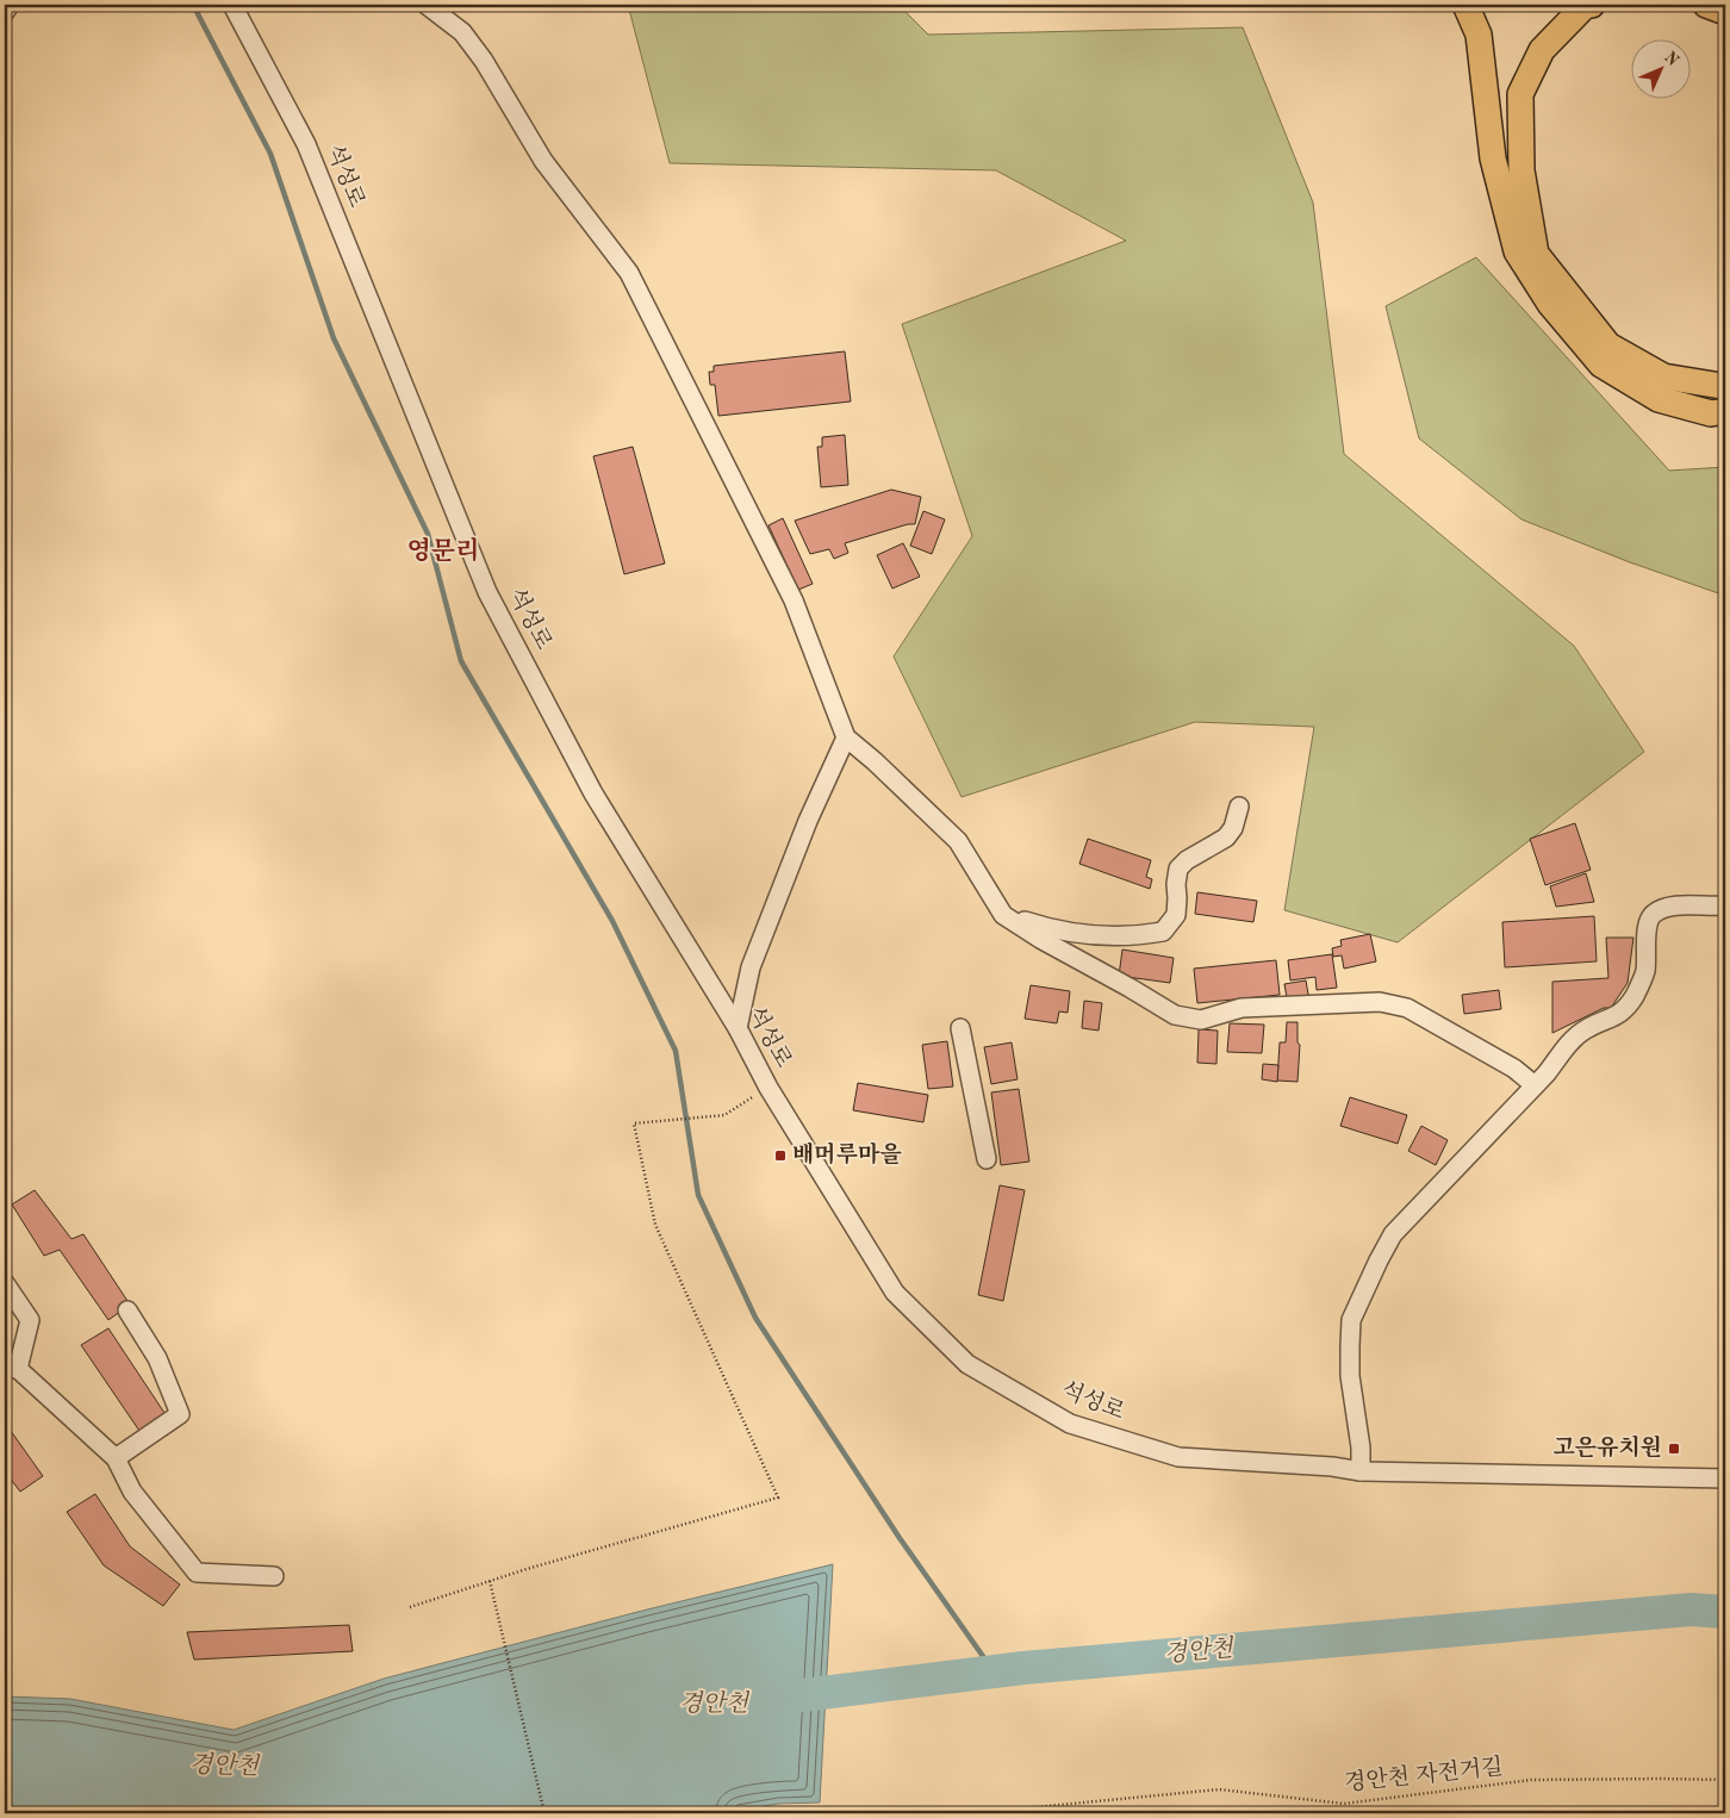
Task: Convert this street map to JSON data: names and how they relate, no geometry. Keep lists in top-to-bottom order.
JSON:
{
  "streets": {
    "street": ["석성로"],
    "path": ["경안천 자전거길"]
  },
  "districts": ["영문리"],
  "water": ["경안천"],
  "places": {
    "transit": ["배머루마을", "고은유치원"]
  },
  "north": "top right"
}
